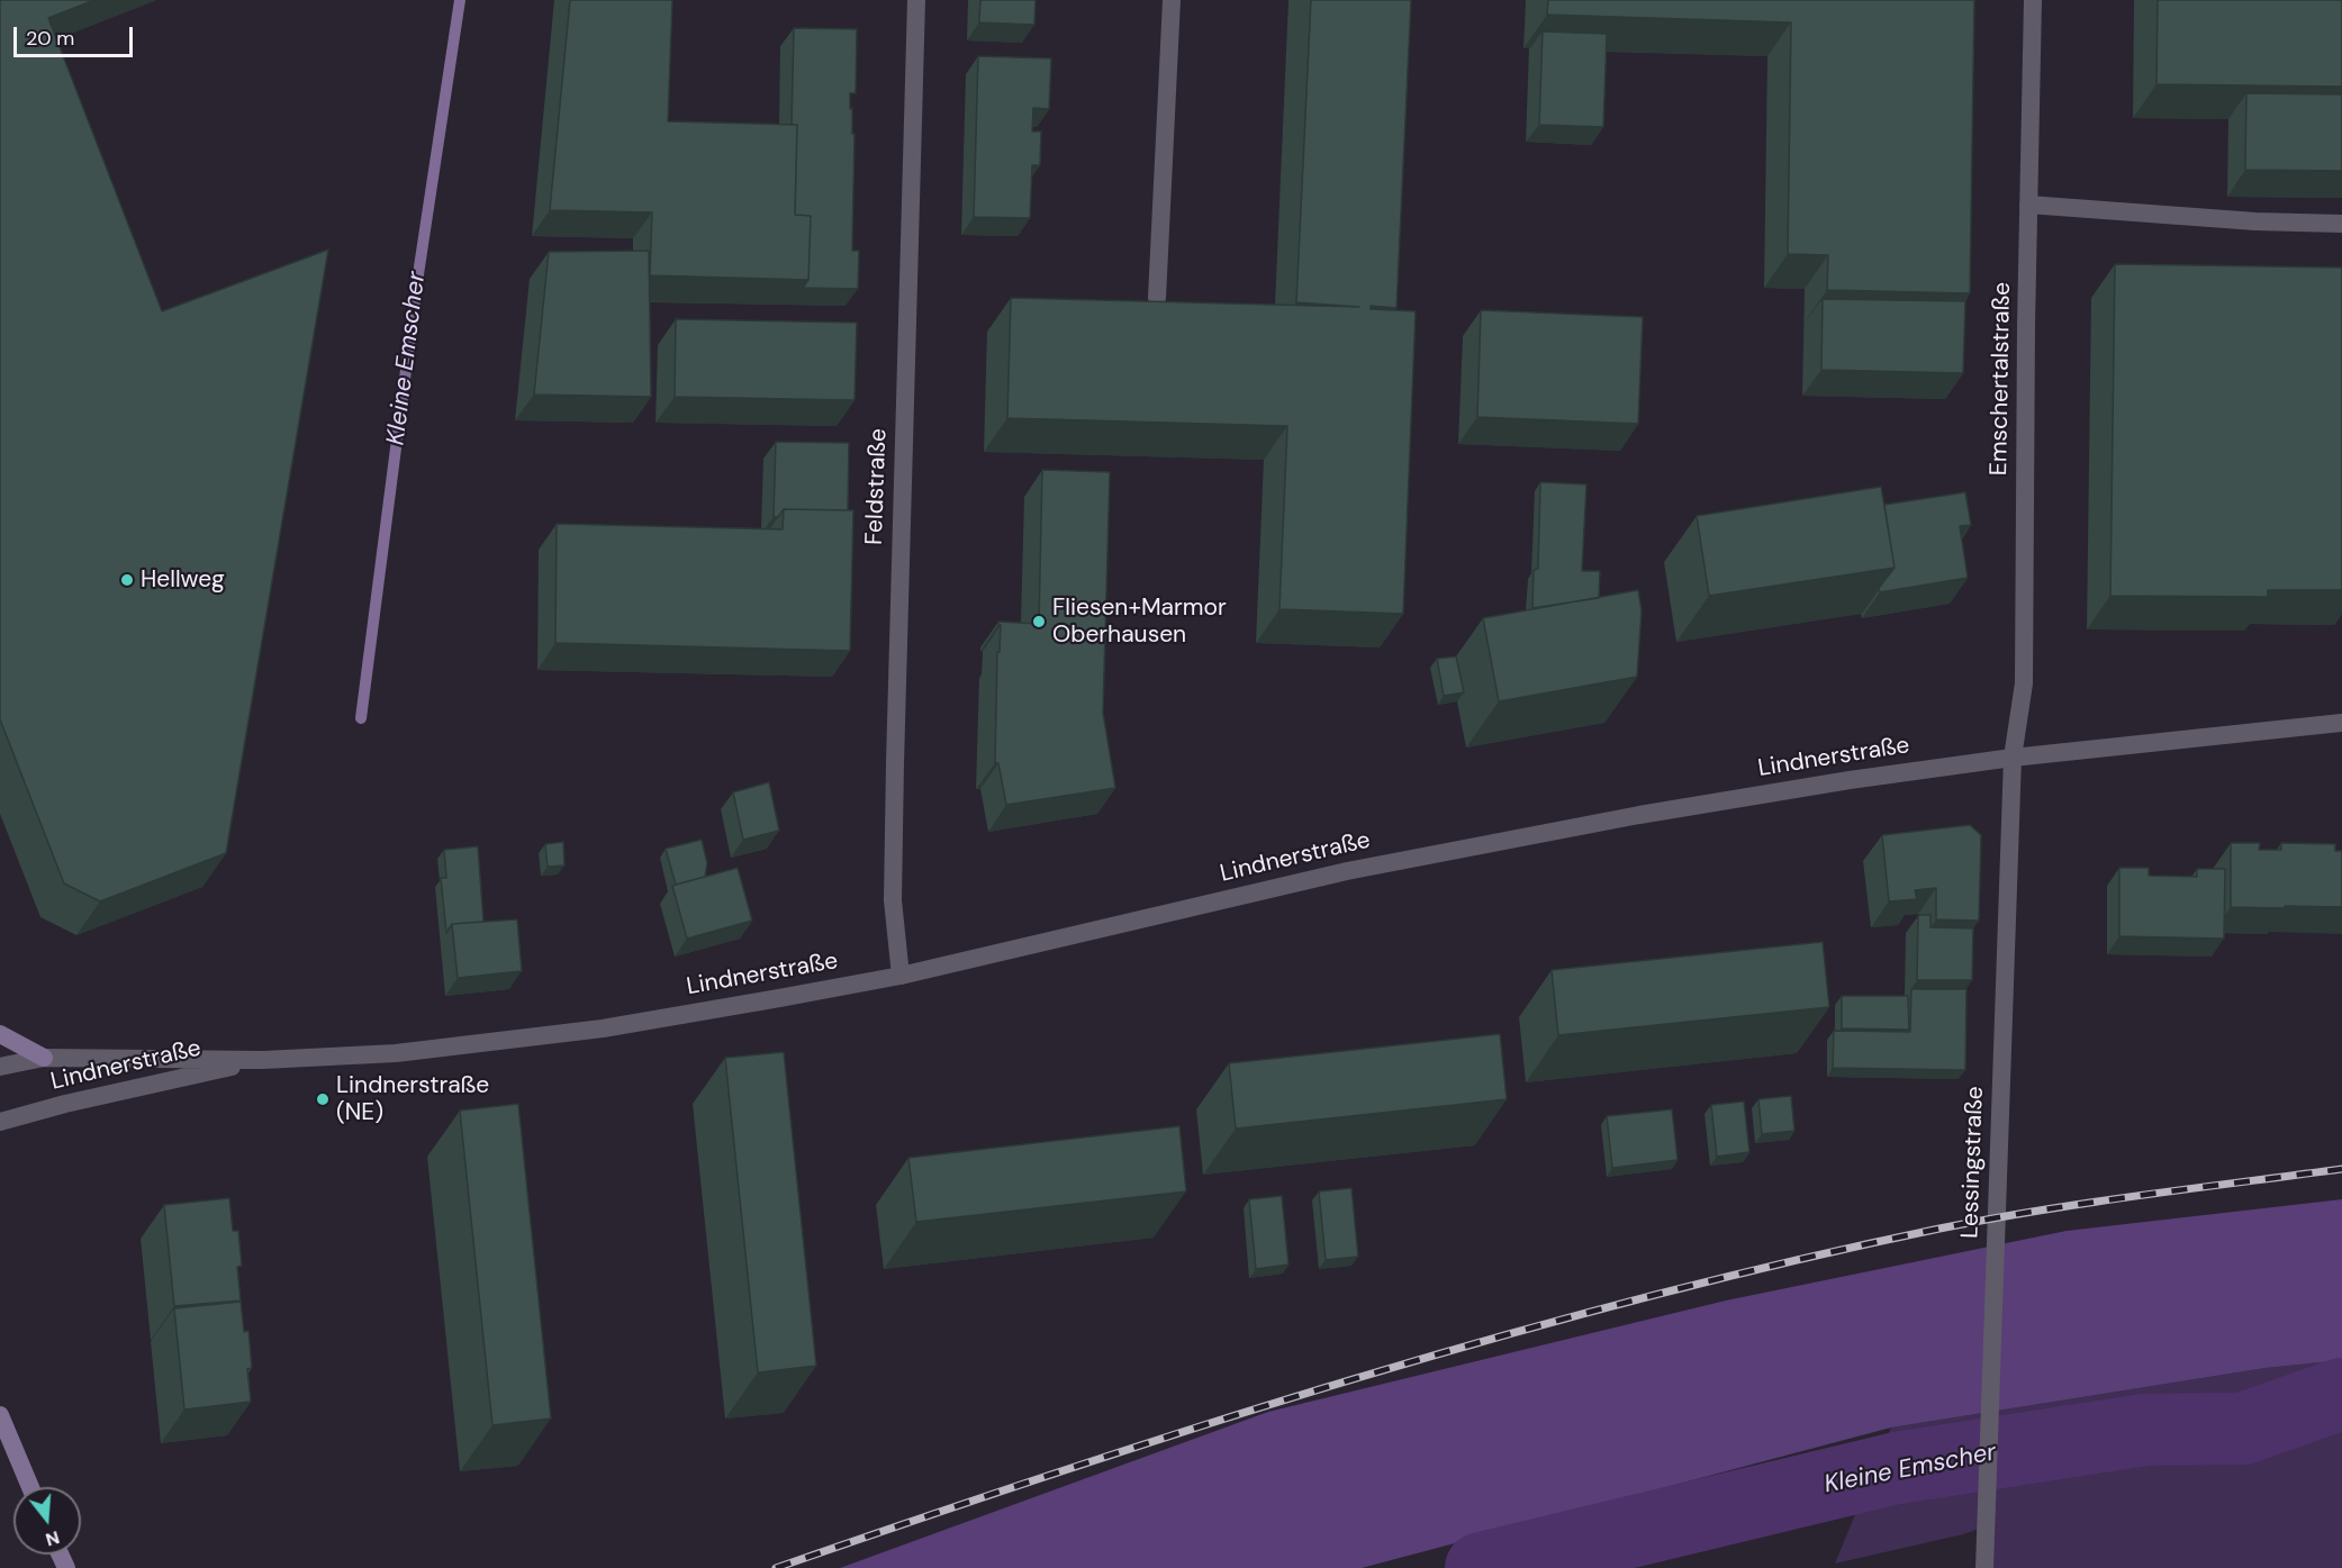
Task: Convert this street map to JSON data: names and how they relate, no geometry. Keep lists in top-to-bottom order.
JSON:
{
  "streets": {
    "street": [
      "Emschertalstraße",
      "Feldstraße",
      "Lindnerstraße",
      "Lessingstraße"
    ]
  },
  "crossings": [
    ["Emschertalstraße", "Lindnerstraße"],
    ["Emschertalstraße", "Lessingstraße"],
    ["Feldstraße", "Lindnerstraße"],
    ["Lindnerstraße", "Lessingstraße"]
  ],
  "water": ["Kleine Emscher"],
  "places": ["Hellweg", "Fliesen+Marmor Oberhausen", "Lindnerstraße (NE)"],
  "scale_bar": "20 m",
  "north": "bottom"
}
